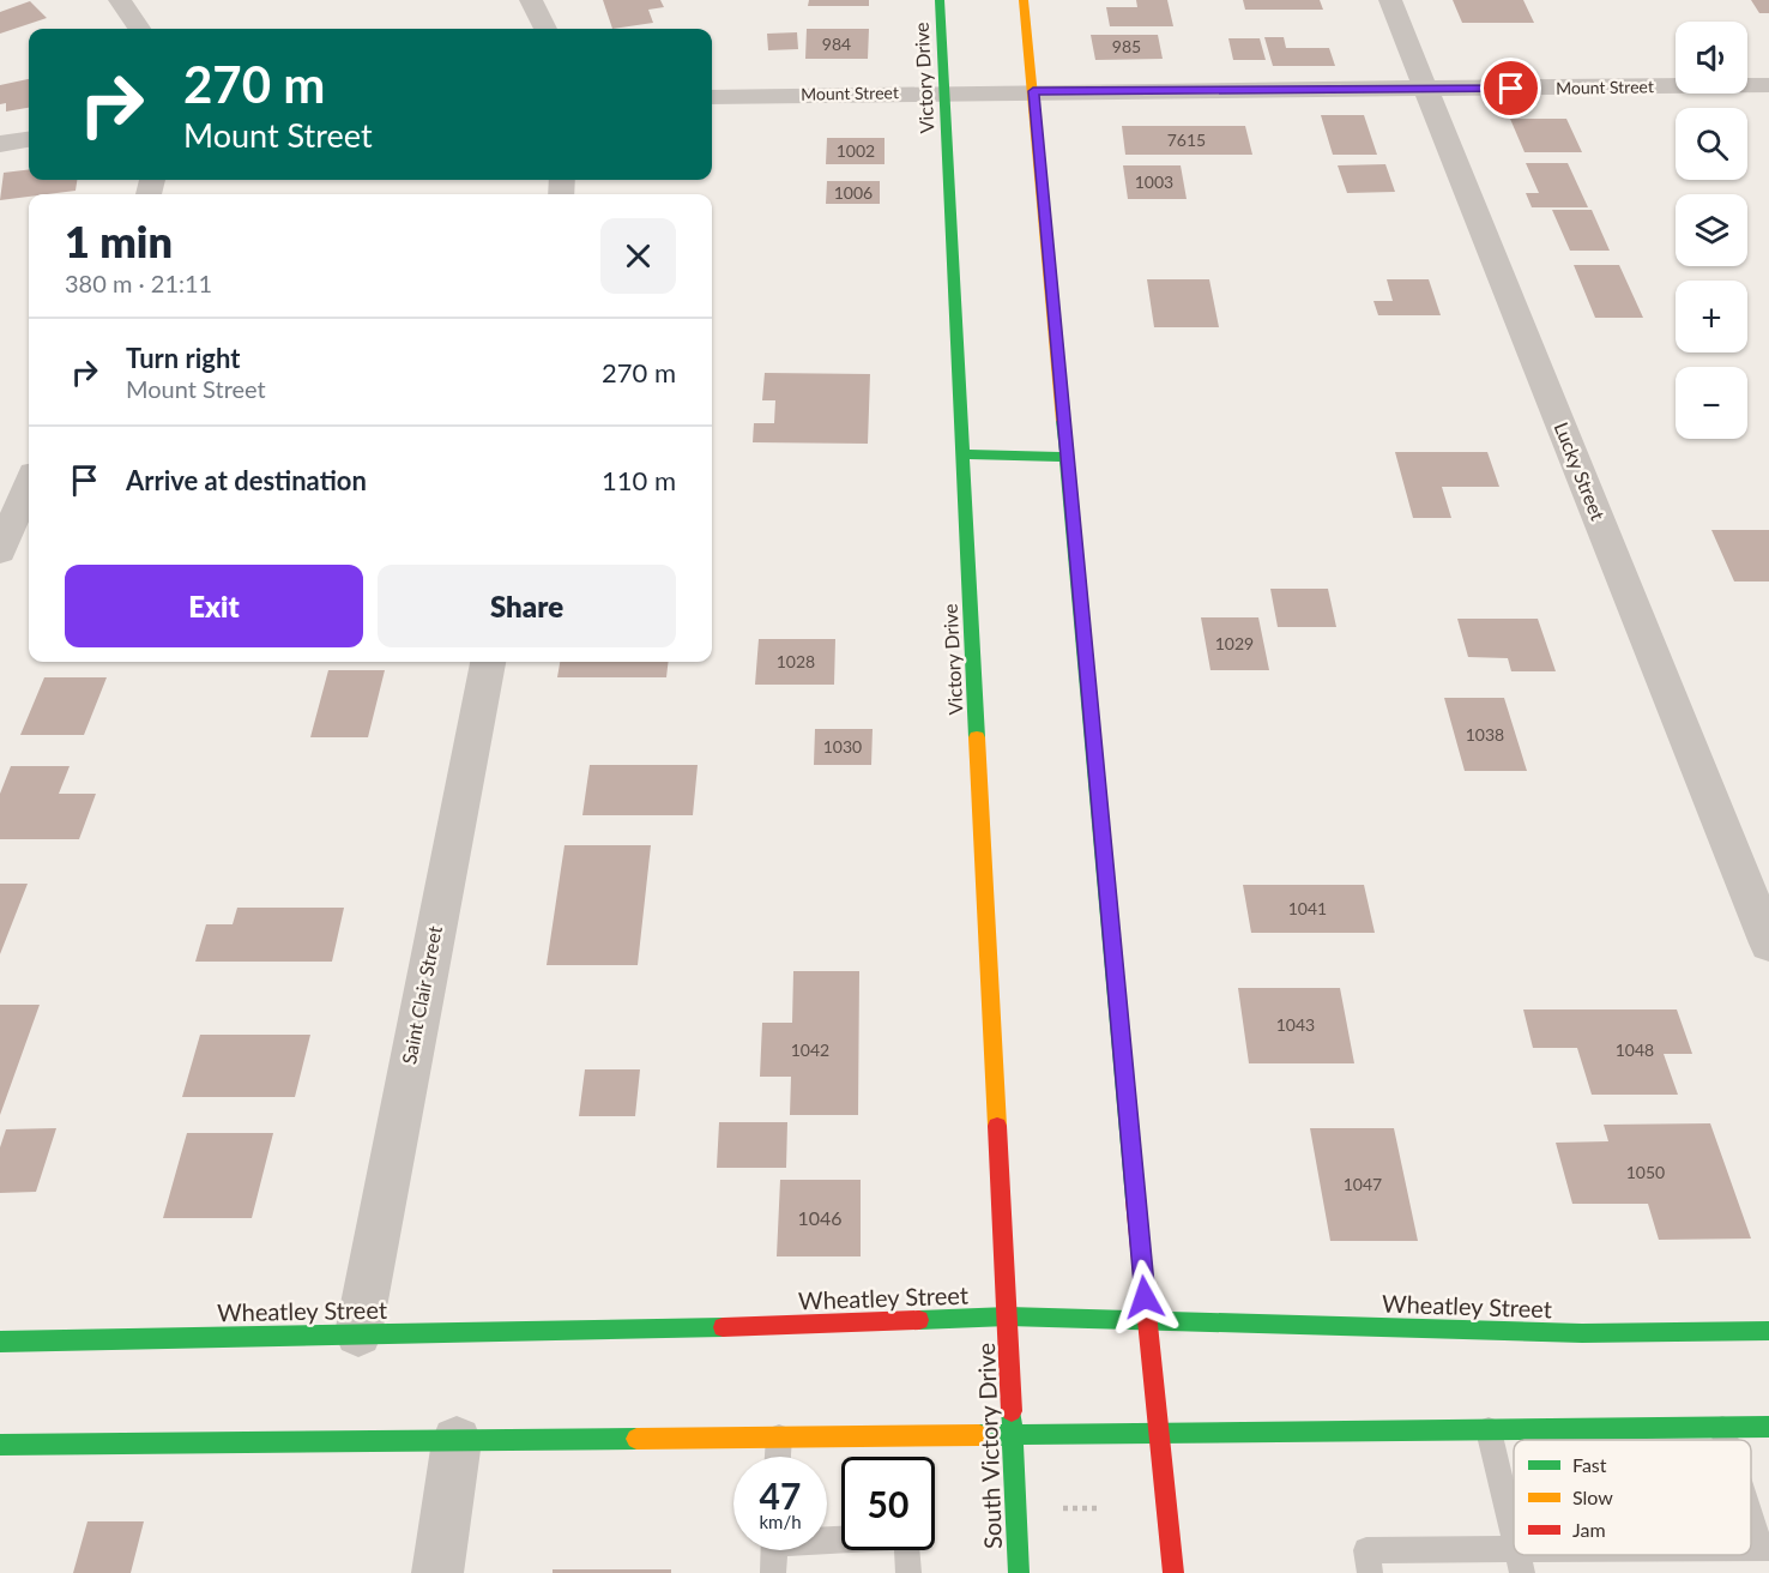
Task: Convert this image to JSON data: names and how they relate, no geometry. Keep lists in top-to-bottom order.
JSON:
{
  "streets": {
    "main road": ["Victory Drive", "Wheatley Street", "South Victory Drive"],
    "street": ["Mount Street", "Lucky Street", "Saint Clair Street"]
  },
  "crossings": [
    ["Victory Drive", "Mount Street"],
    ["Victory Drive", "Wheatley Street"],
    ["Victory Drive", "South Victory Drive"],
    ["Mount Street", "Lucky Street"],
    ["Saint Clair Street", "Wheatley Street"],
    ["Wheatley Street", "South Victory Drive"]
  ],
  "house_numbers": [
    "984",
    "985",
    "7615",
    "1002",
    "1003",
    "1006",
    "1029",
    "1028",
    "1038",
    "1030",
    "1041",
    "1043",
    "1042",
    "1048",
    "1050",
    "1047",
    "1046"
  ],
  "legend": ["Fast", "Slow", "Jam"],
  "page": {
    "map_buttons": ["+", "−"],
    "turn": ["270 m", "Mount Street"],
    "heading": ["1 min", "380 m · 21:11"],
    "list": [
      {
        "name": "Turn right",
        "note": "Mount Street",
        "value": "270 m"
      },
      {
        "name": "Arrive at destination",
        "value": "110 m"
      }
    ],
    "buttons": ["Exit", "Share"],
    "speed": "47 km/h",
    "limit": "50"
  }
}
